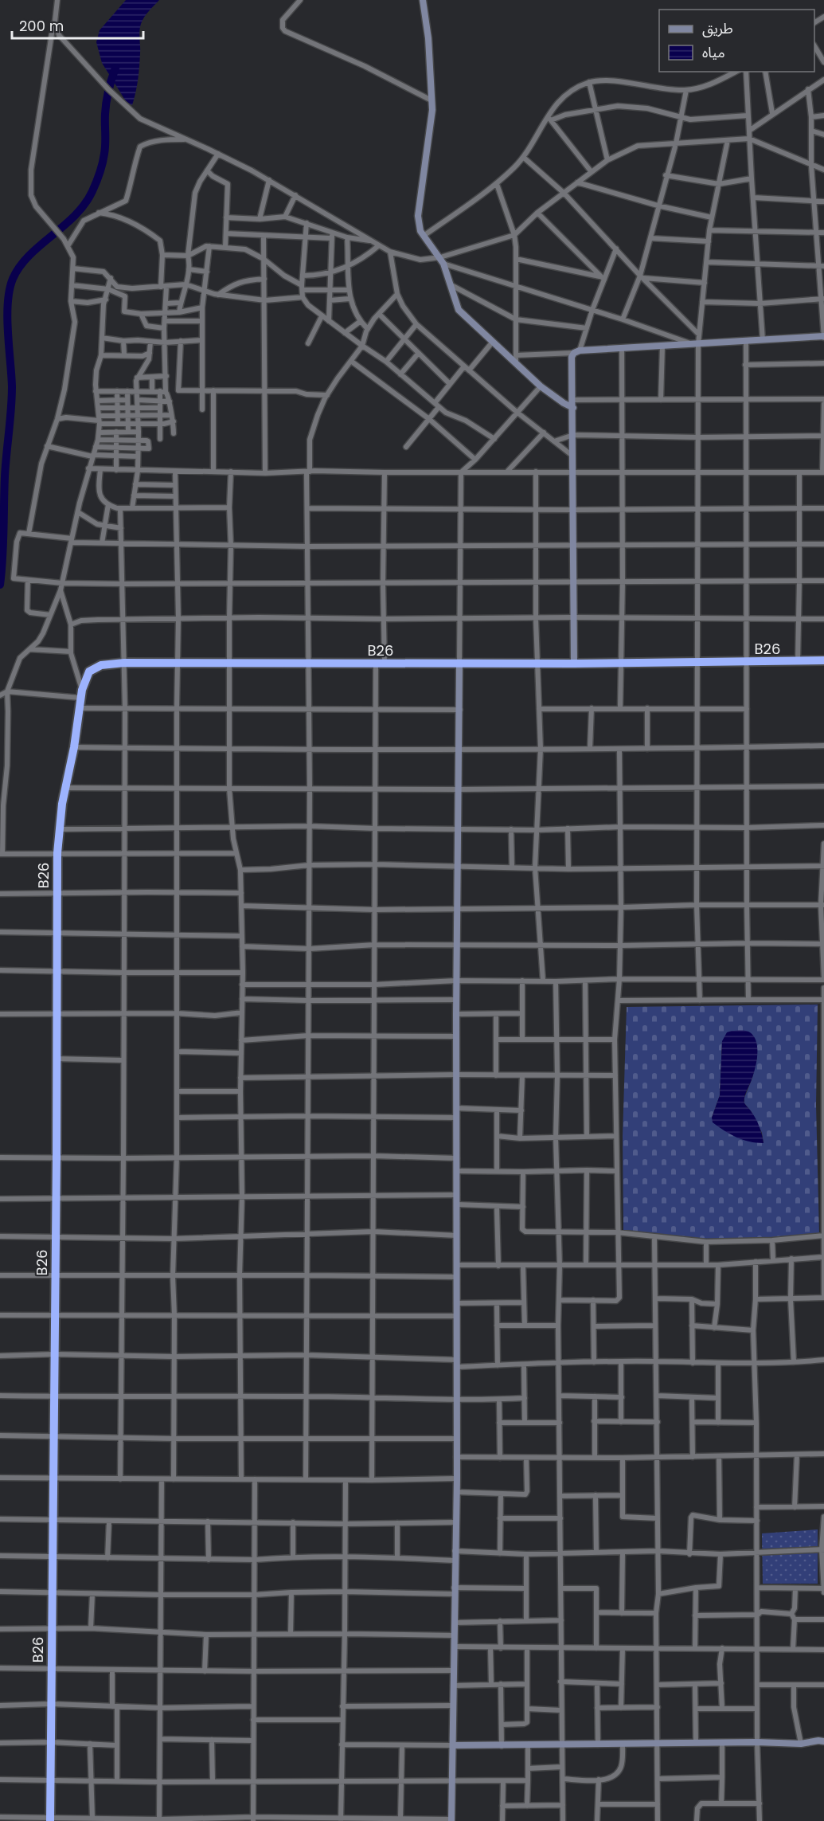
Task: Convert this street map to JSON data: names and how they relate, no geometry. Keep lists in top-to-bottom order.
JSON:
{
  "streets": {
    "highway": ["B26"]
  },
  "legend": ["طريق", "مياه"],
  "scale_bar": "200 m"
}
